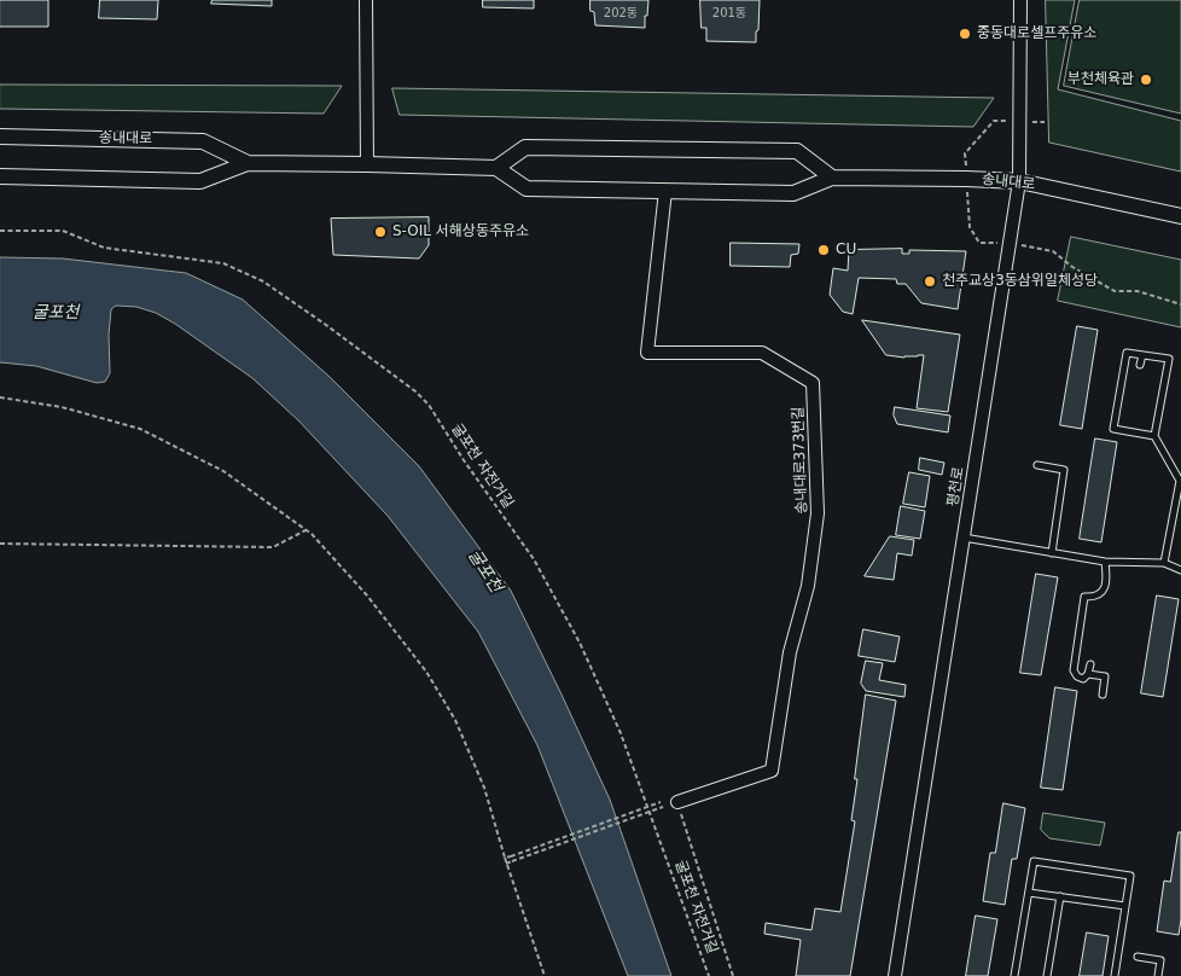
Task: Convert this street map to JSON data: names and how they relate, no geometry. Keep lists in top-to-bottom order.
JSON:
{
  "streets": {
    "street": ["송내대로", "송내대로373번길", "평천로"],
    "path": ["굴포천 자전거길"]
  },
  "crossings": [
    ["송내대로", "송내대로373번길"],
    ["송내대로", "평천로"]
  ],
  "water": ["굴포천"],
  "places": [
    "중동대로셀프주유소",
    "부천체육관",
    "S-OIL 서해상동주유소",
    "CU",
    "천주교상3동삼위일체성당"
  ],
  "house_numbers": ["202동", "201동"]
}
